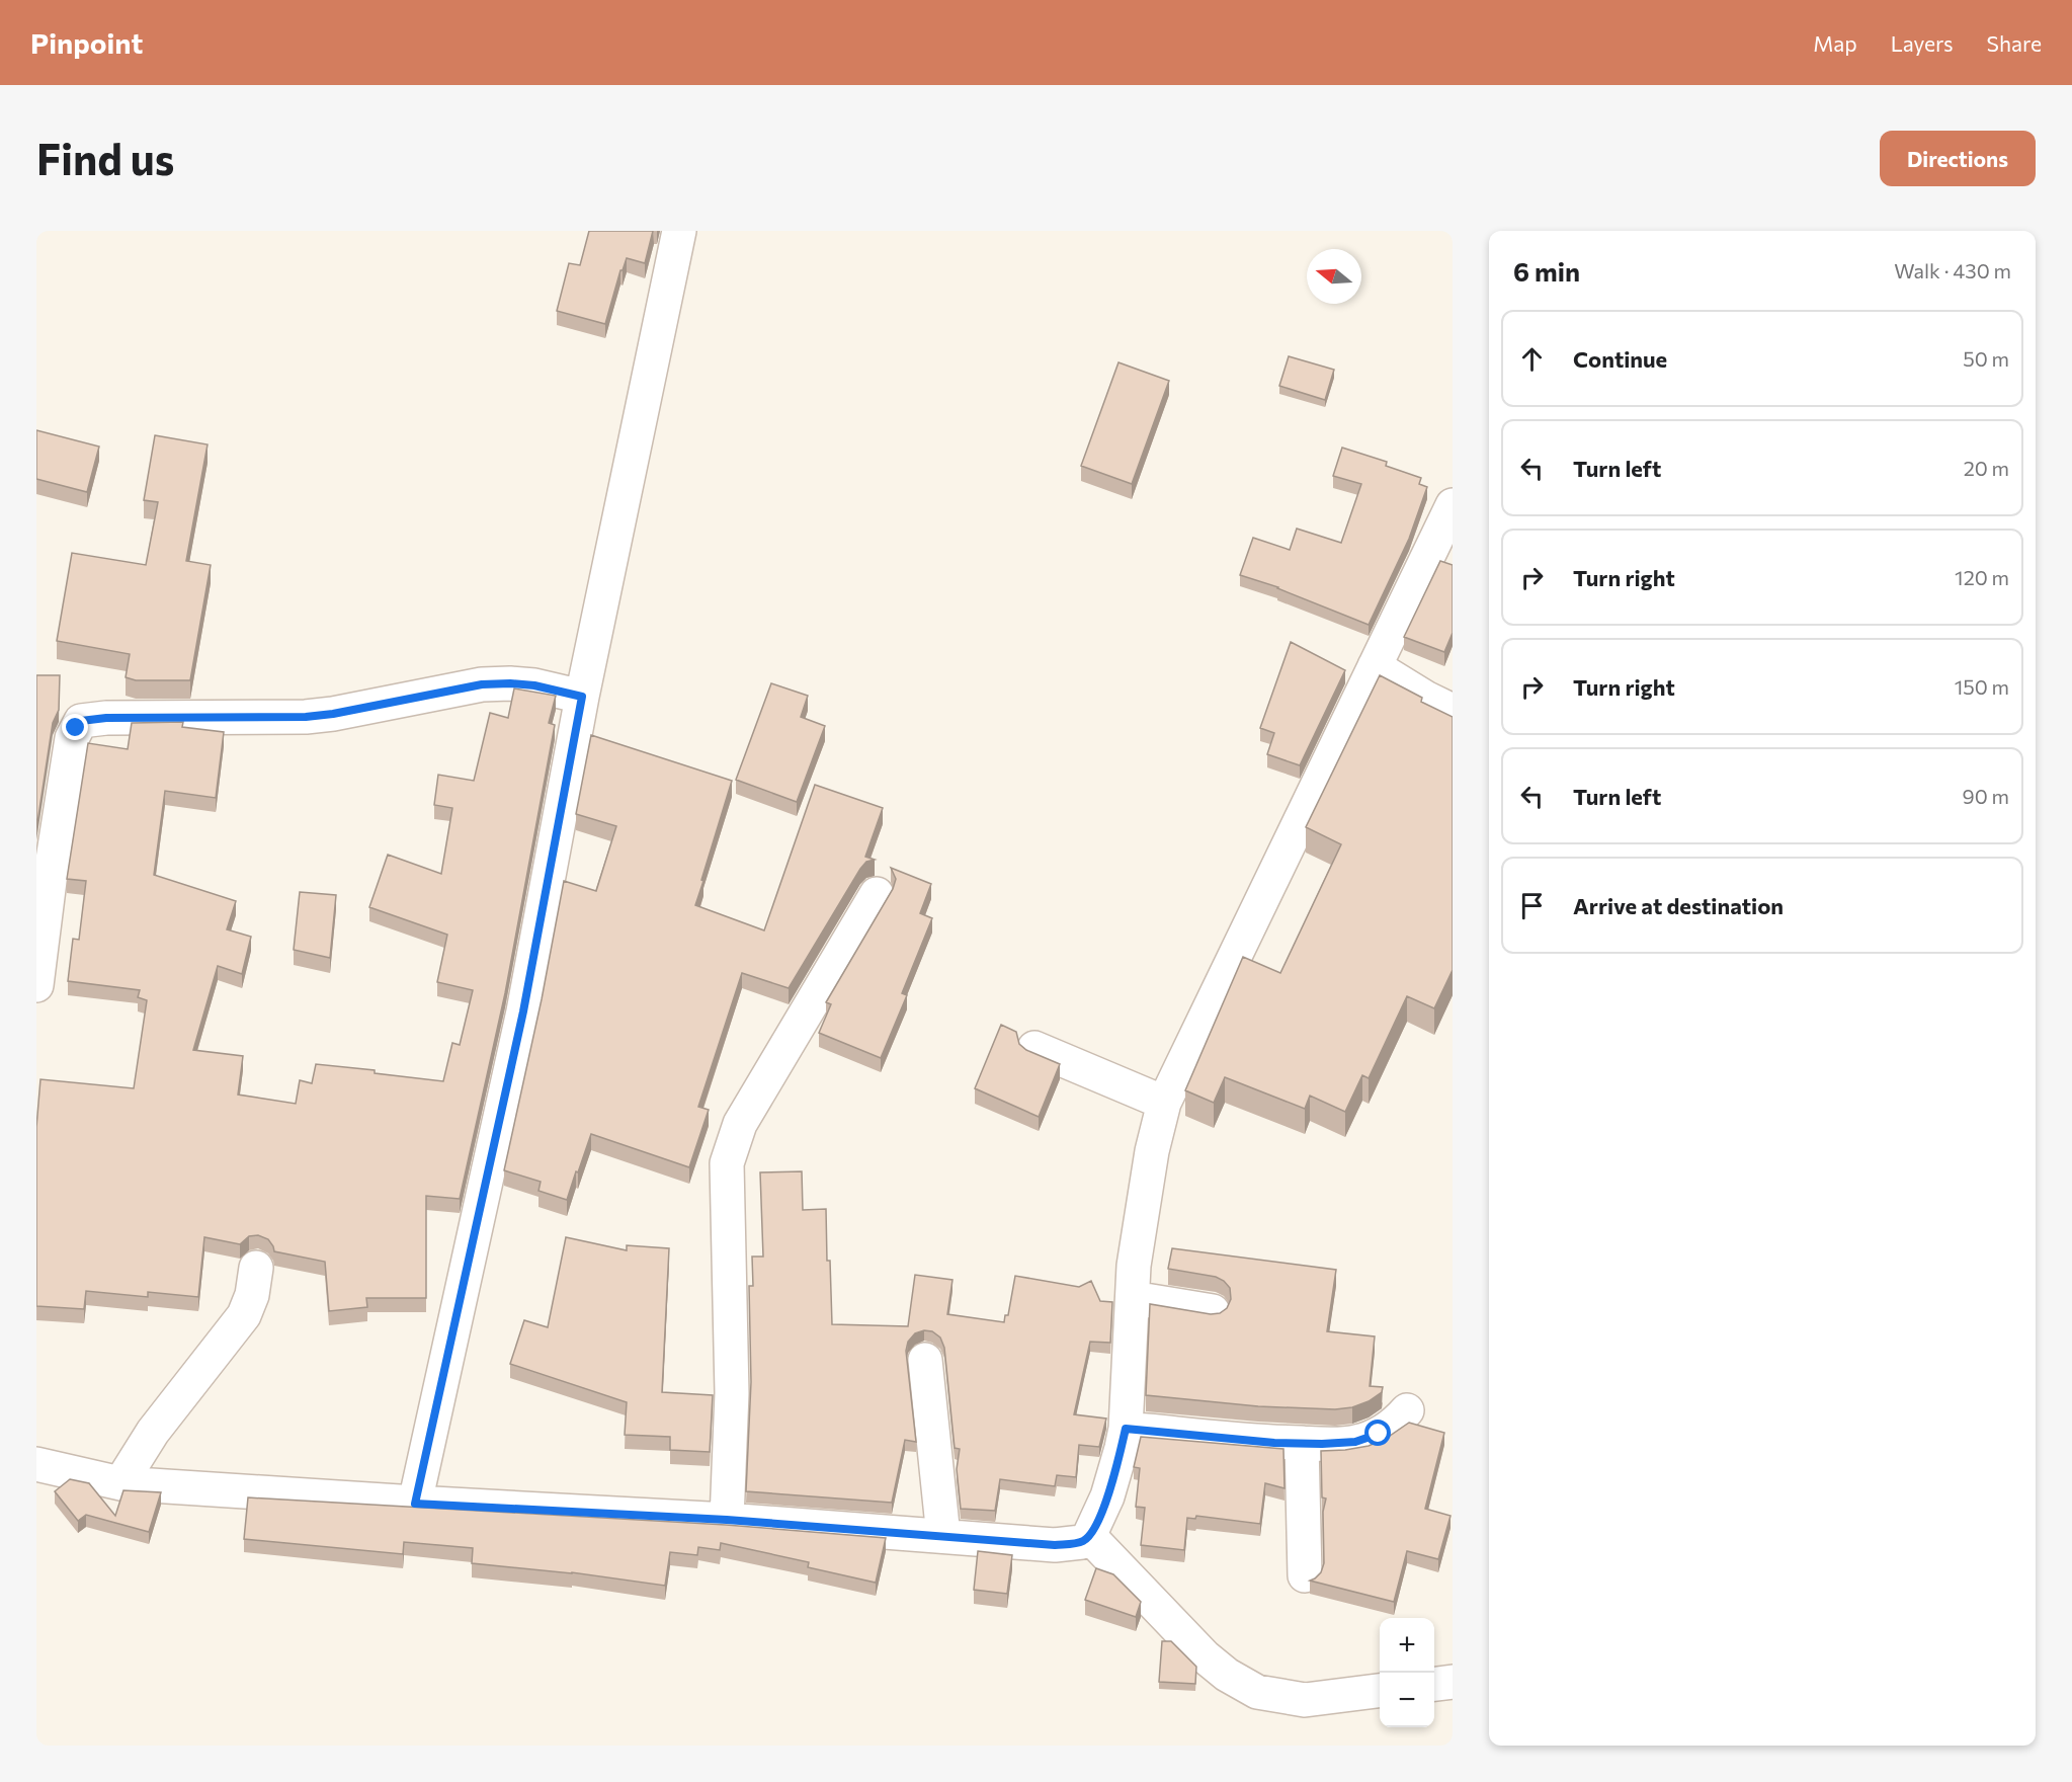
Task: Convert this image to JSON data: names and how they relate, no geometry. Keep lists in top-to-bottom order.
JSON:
{
  "north": "left",
  "page": {
    "header": "Pinpoint",
    "nav": ["Map", "Layers", "Share"],
    "buttons": "Directions",
    "title": "Find us",
    "heading": ["6 min", "Walk · 430 m"],
    "list": [
      ["Continue", "50 m"],
      ["Turn left", "20 m"],
      ["Turn right", "120 m"],
      ["Turn right", "150 m"],
      ["Turn left", "90 m"],
      "Arrive at destination"
    ],
    "map_buttons": ["+", "−"]
  }
}
